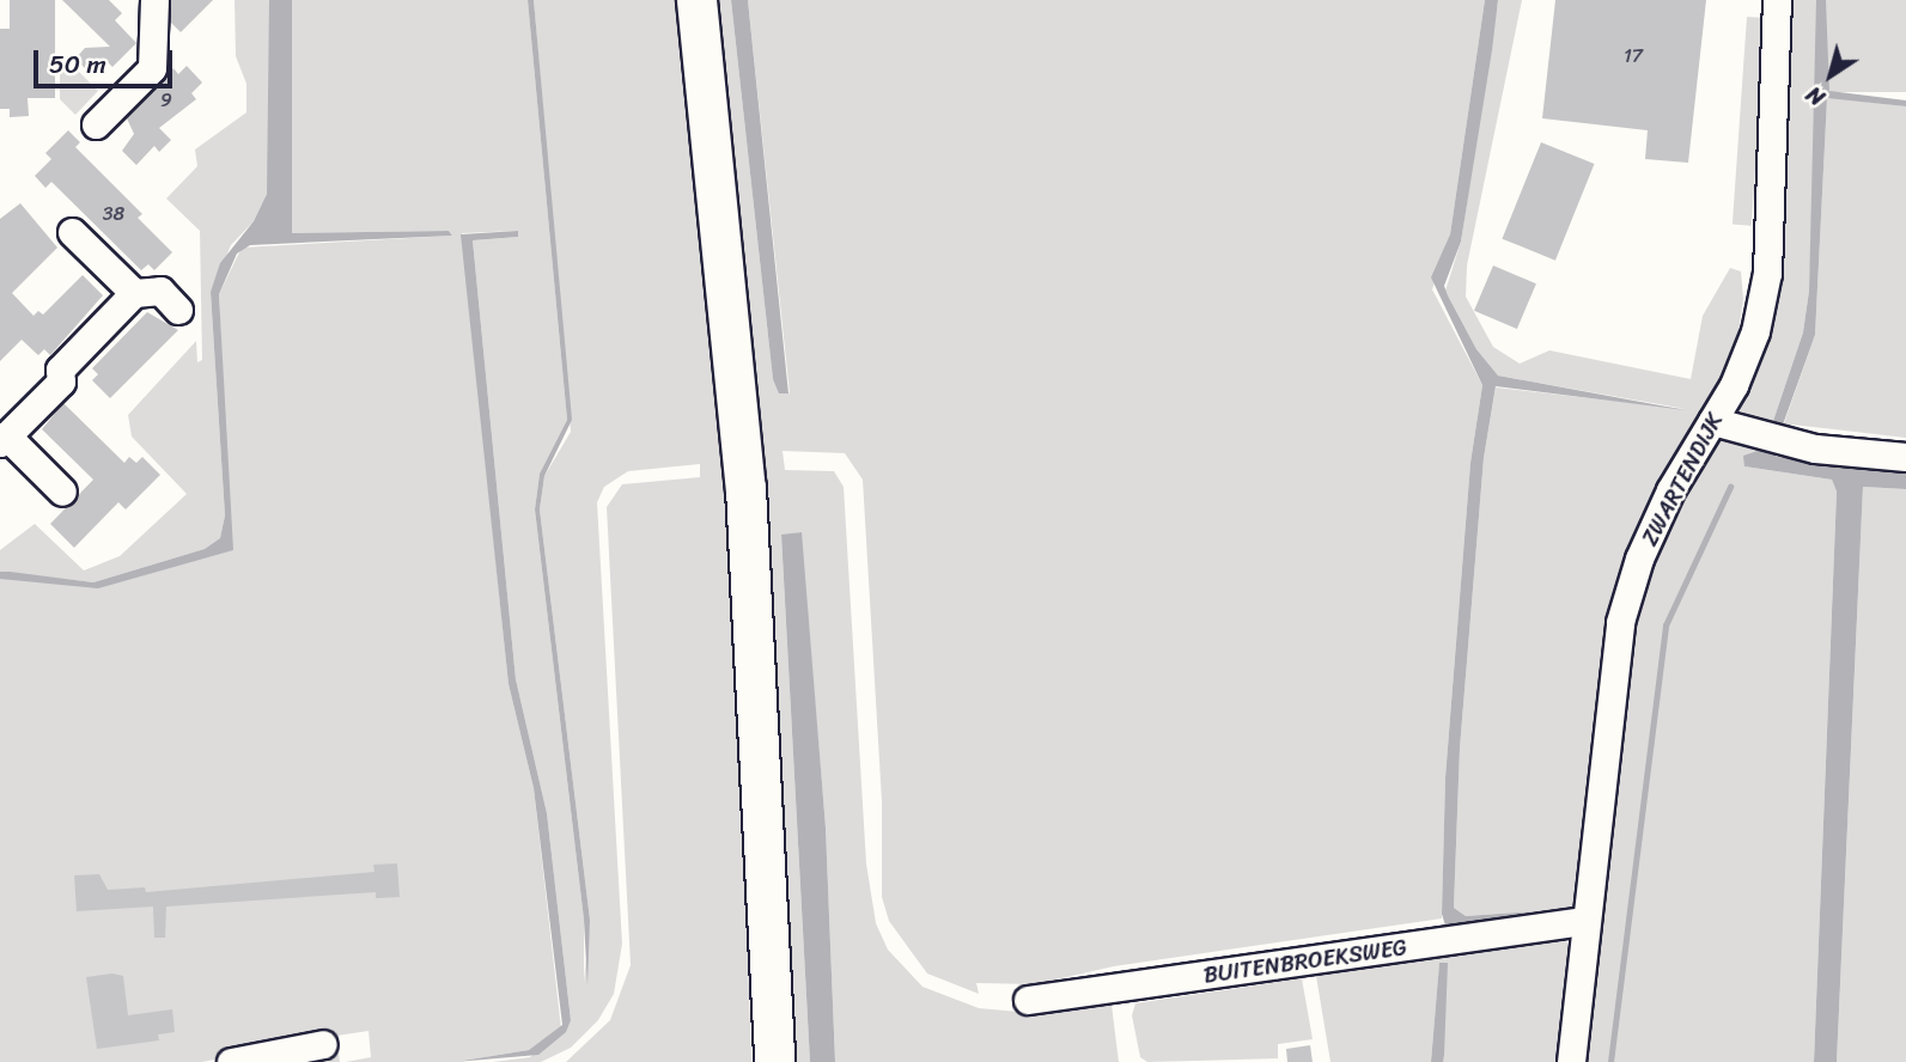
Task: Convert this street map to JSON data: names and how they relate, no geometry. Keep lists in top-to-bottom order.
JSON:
{
  "streets": {
    "street": ["ZWARTENDIJK", "BUITENBROEKSWEG"]
  },
  "crossings": [
    ["ZWARTENDIJK", "BUITENBROEKSWEG"]
  ],
  "house_numbers": ["17", "9", "38"],
  "scale_bar": "50 m",
  "north": "bottom left"
}
